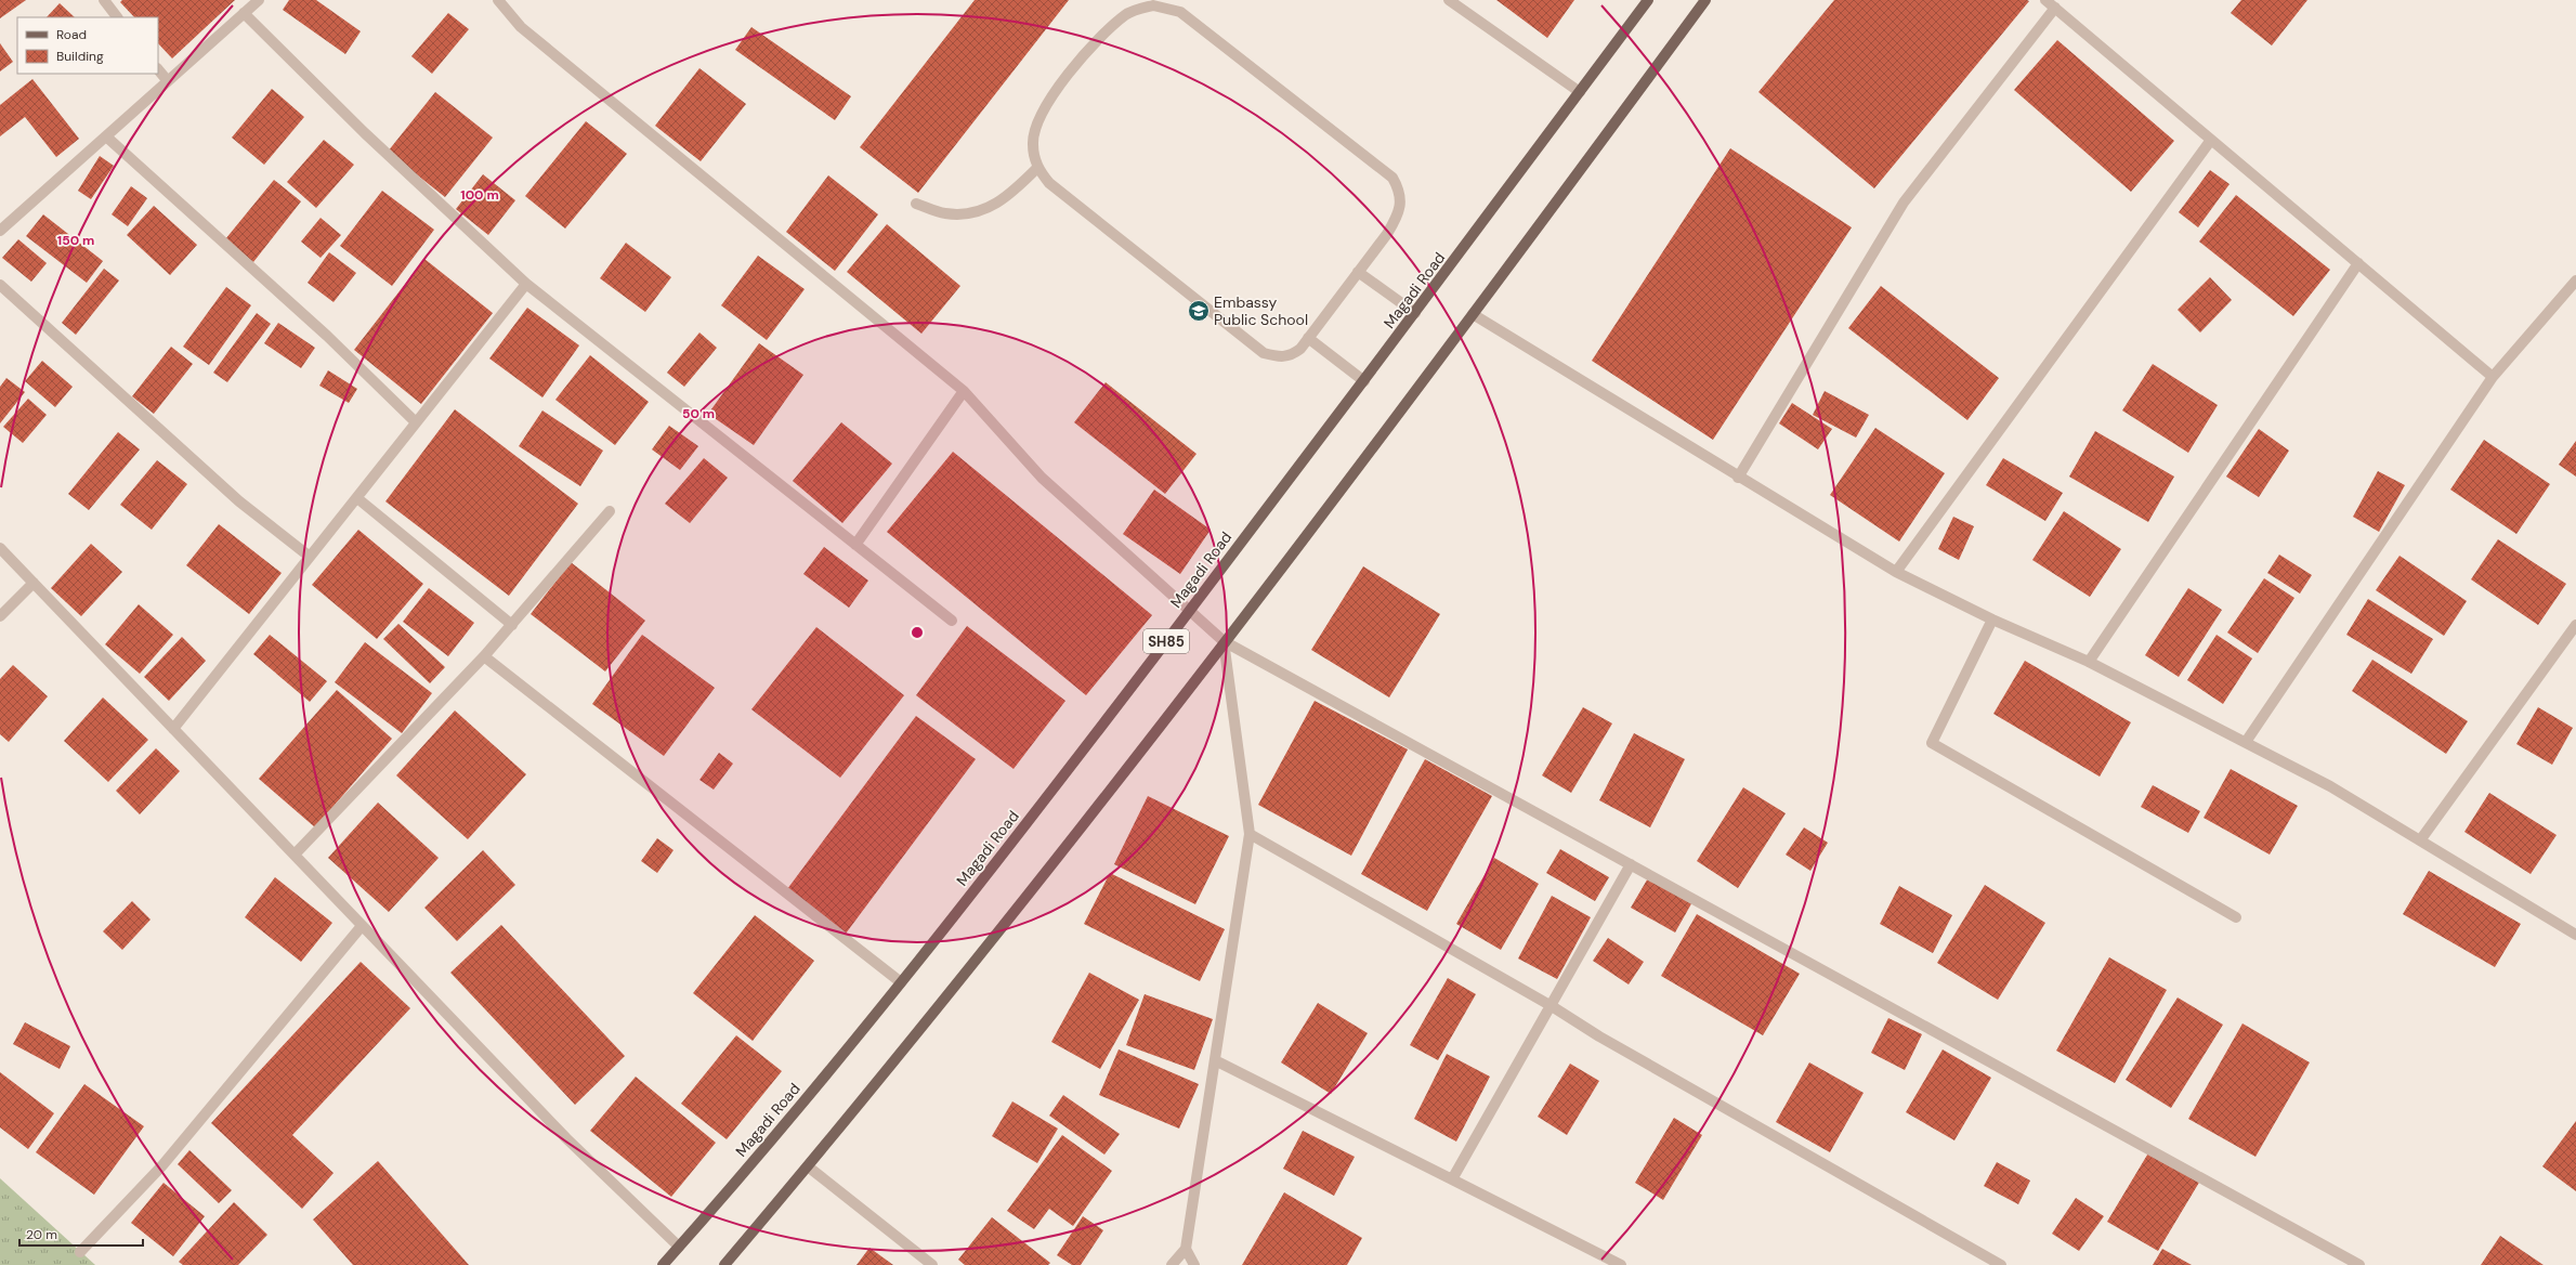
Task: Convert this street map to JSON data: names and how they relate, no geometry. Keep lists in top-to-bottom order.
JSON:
{
  "streets": {
    "main road": ["Magadi Road", "SH85"]
  },
  "places": {
    "school or university": ["Embassy Public School"]
  },
  "legend": ["Road", "Building"],
  "scale_bar": "20 m",
  "rings": ["100 m", "150 m", "50 m"]
}
